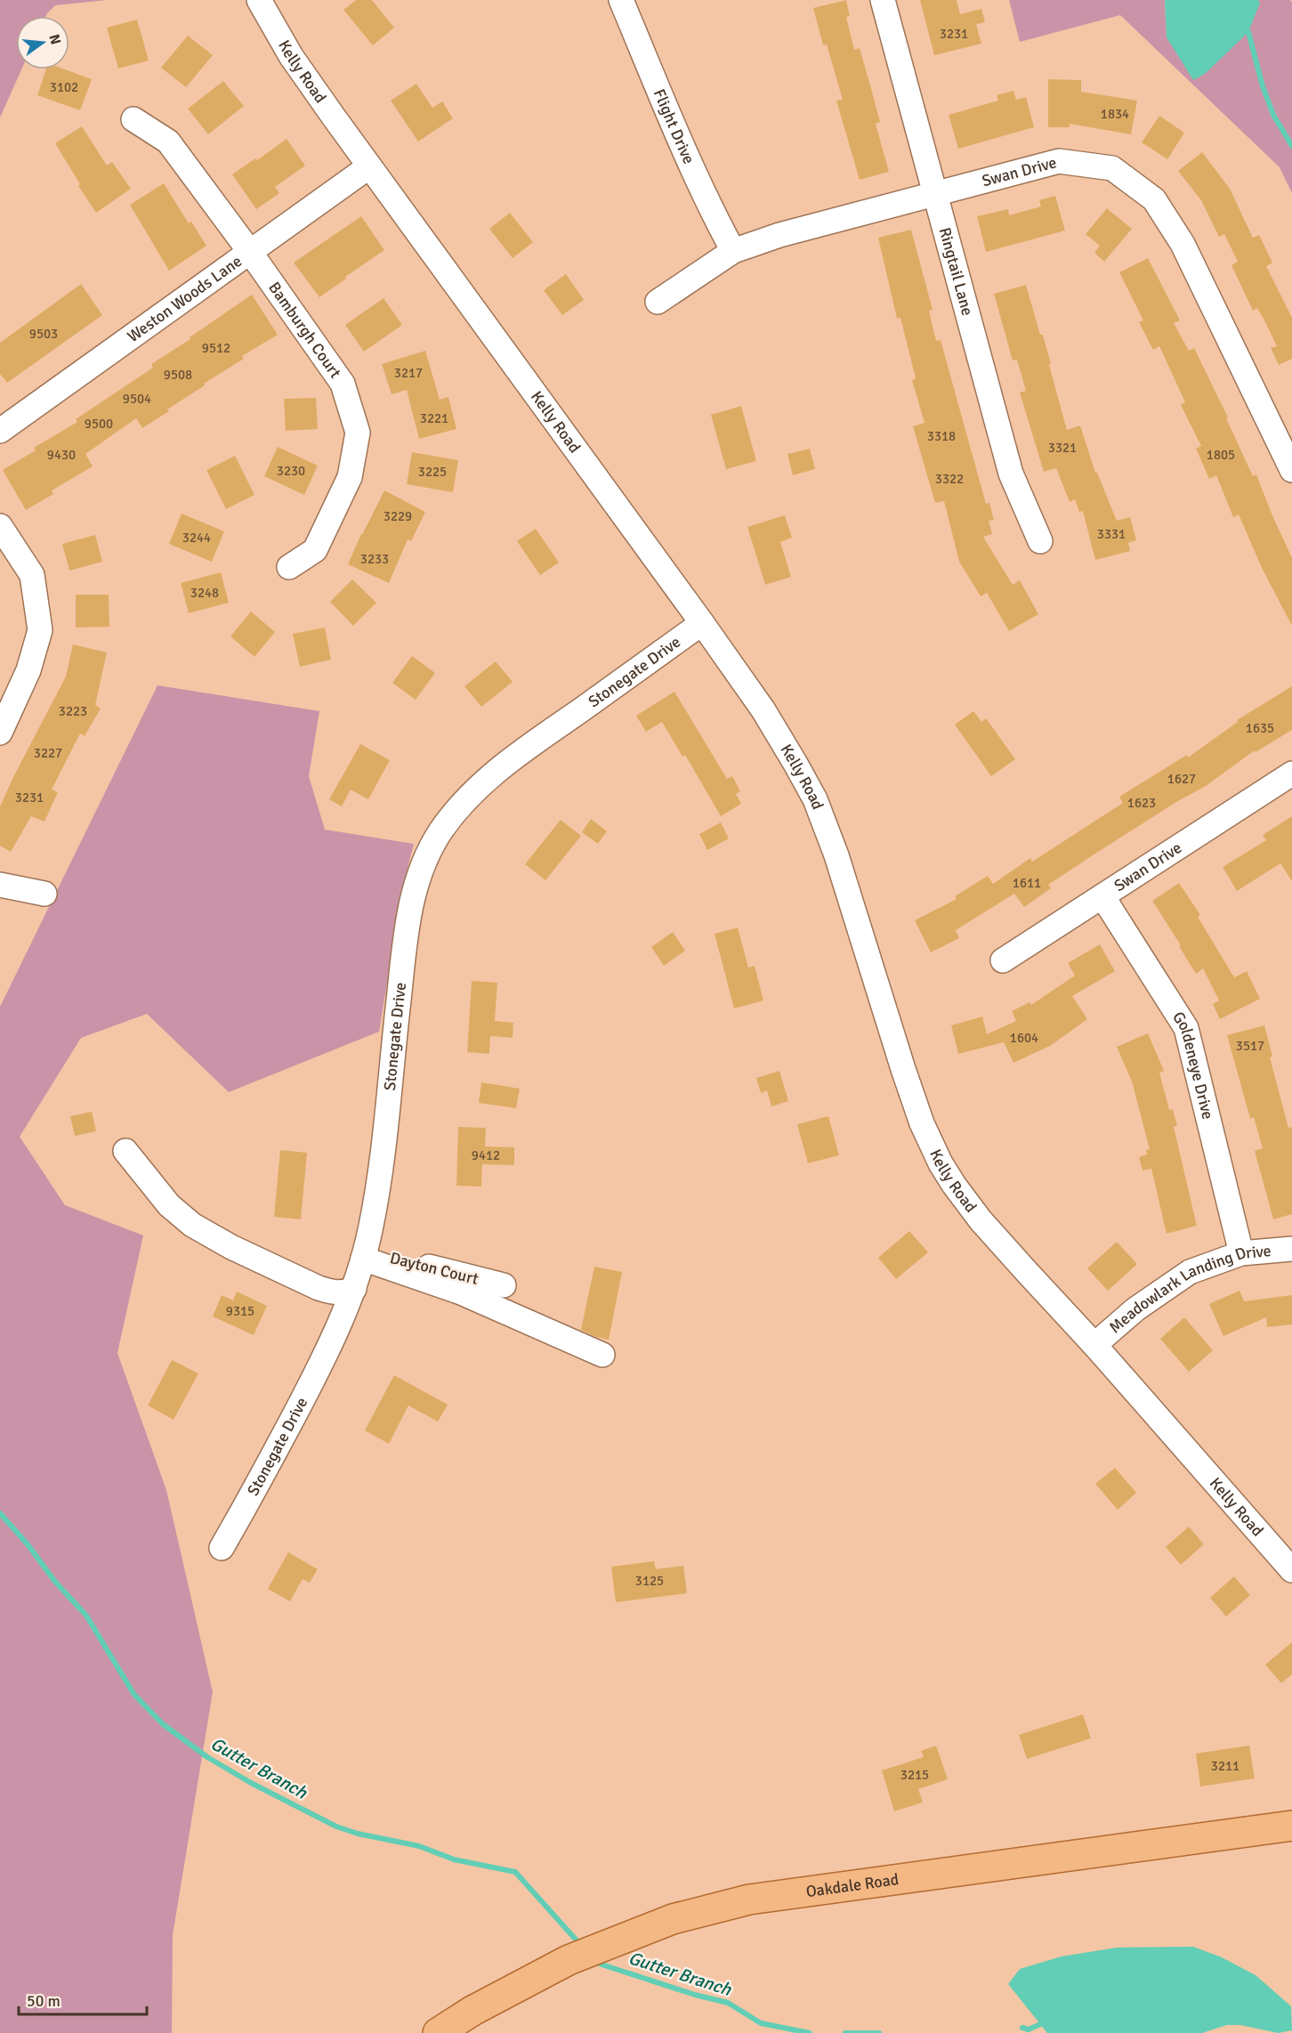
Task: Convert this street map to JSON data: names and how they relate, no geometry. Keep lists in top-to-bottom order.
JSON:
{
  "streets": {
    "main road": ["Oakdale Road"],
    "street": [
      "Kelly Road",
      "Flight Drive",
      "Swan Drive",
      "Ringtail Lane",
      "Weston Woods Lane",
      "Bamburgh Court",
      "Stonegate Drive",
      "Goldeneye Drive",
      "Dayton Court",
      "Meadowlark Landing Drive"
    ]
  },
  "crossings": [
    ["Kelly Road", "Weston Woods Lane"],
    ["Kelly Road", "Stonegate Drive"],
    ["Kelly Road", "Meadowlark Landing Drive"],
    ["Flight Drive", "Swan Drive"],
    ["Swan Drive", "Ringtail Lane"],
    ["Swan Drive", "Goldeneye Drive"],
    ["Weston Woods Lane", "Bamburgh Court"],
    ["Stonegate Drive", "Dayton Court"],
    ["Goldeneye Drive", "Meadowlark Landing Drive"]
  ],
  "water": ["Gutter Branch"],
  "house_numbers": [
    "3231",
    "3102",
    "1834",
    "9503",
    "9512",
    "3217",
    "9508",
    "9504",
    "3221",
    "9500",
    "3318",
    "3321",
    "9430",
    "1805",
    "3230",
    "3225",
    "3322",
    "3229",
    "3331",
    "3244",
    "3233",
    "3248",
    "3223",
    "1635",
    "3227",
    "1627",
    "3231",
    "1623",
    "1611",
    "1604",
    "3517",
    "9412",
    "9315",
    "3125",
    "3211",
    "3215"
  ],
  "scale_bar": "50 m",
  "north": "right"
}
